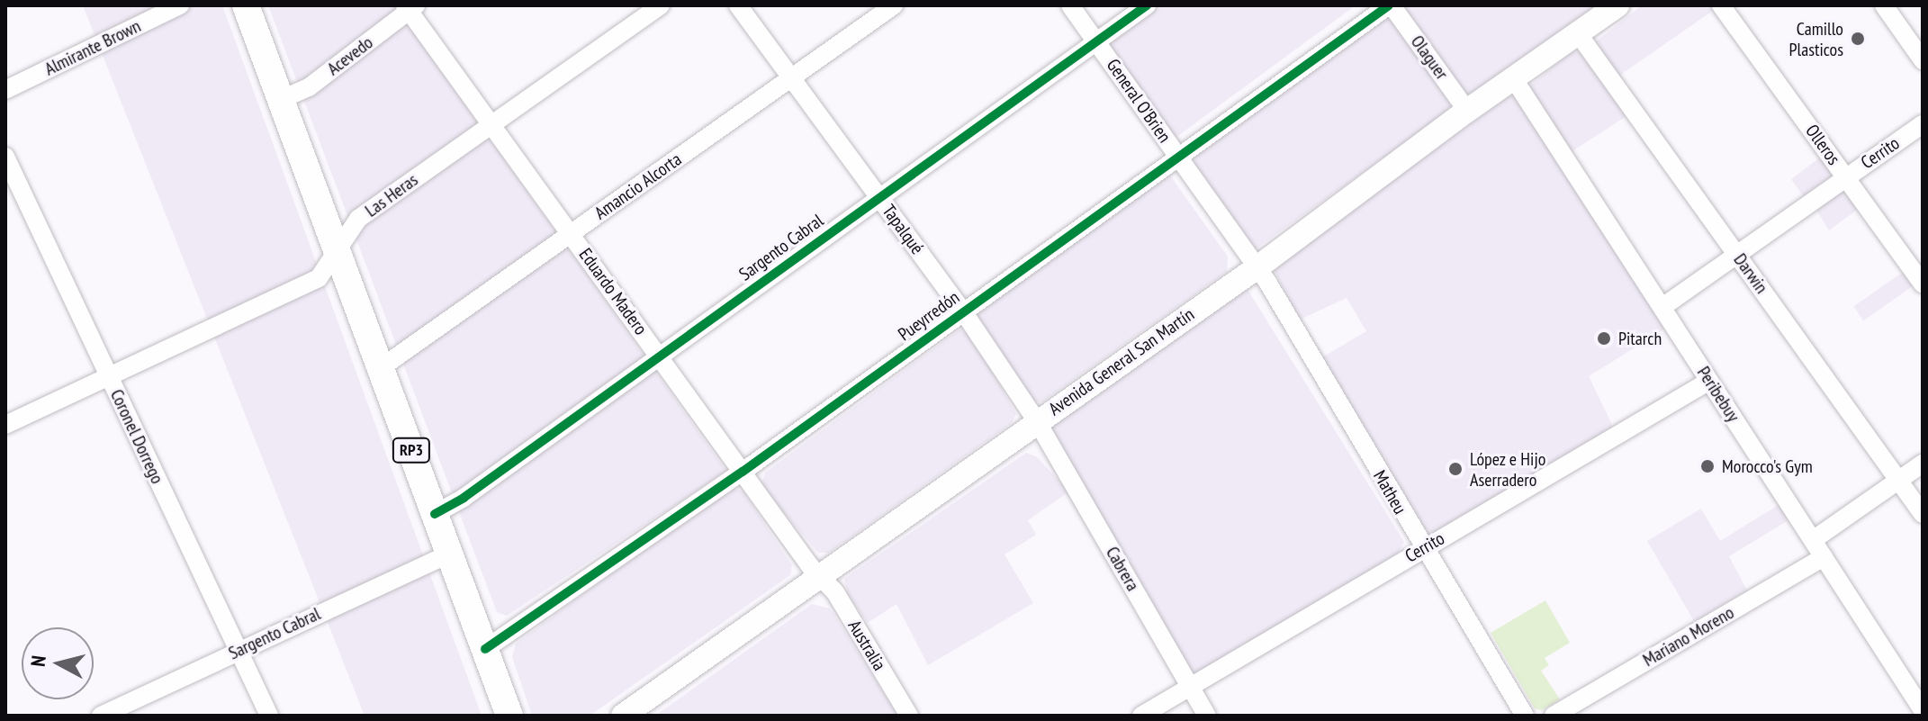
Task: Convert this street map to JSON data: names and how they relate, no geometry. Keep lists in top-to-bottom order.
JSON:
{
  "streets": {
    "highway": ["RP3"],
    "main road": ["Avenida General San Martín"],
    "street": [
      "Almirante Brown",
      "Acevedo",
      "Olaguer",
      "General O'Brien",
      "Olleros",
      "Cerrito",
      "Amancio Alcorta",
      "Las Heras",
      "Tapalqué",
      "Sargento Cabral",
      "Darwin",
      "Eduardo Madero",
      "Pueyrredón",
      "Peribebuy",
      "Coronel Dorrego",
      "Matheu",
      "Cabrera",
      "Mariano Moreno",
      "Australia"
    ]
  },
  "crossings": [
    ["Acevedo", "Eduardo Madero"],
    ["Acevedo", "RP3"],
    ["Olaguer", "Pueyrredón"],
    ["Olaguer", "Avenida General San Martín"],
    ["General O'Brien", "Sargento Cabral"],
    ["General O'Brien", "Pueyrredón"],
    ["General O'Brien", "Avenida General San Martín"],
    ["General O'Brien", "Matheu"],
    ["Olleros", "Cerrito"],
    ["Cerrito", "Darwin"],
    ["Cerrito", "Peribebuy"],
    ["Cerrito", "Matheu"],
    ["Cerrito", "Cabrera"],
    ["Amancio Alcorta", "Tapalqué"],
    ["Amancio Alcorta", "Eduardo Madero"],
    ["Amancio Alcorta", "RP3"],
    ["Las Heras", "Eduardo Madero"],
    ["Las Heras", "Coronel Dorrego"],
    ["Las Heras", "RP3"],
    ["Tapalqué", "Sargento Cabral"],
    ["Tapalqué", "Pueyrredón"],
    ["Tapalqué", "Avenida General San Martín"],
    ["Tapalqué", "Cabrera"],
    ["Sargento Cabral", "Eduardo Madero"],
    ["Sargento Cabral", "Coronel Dorrego"],
    ["Sargento Cabral", "RP3"],
    ["Darwin", "Avenida General San Martín"],
    ["Eduardo Madero", "Pueyrredón"],
    ["Eduardo Madero", "Avenida General San Martín"],
    ["Eduardo Madero", "Australia"],
    ["Pueyrredón", "RP3"],
    ["Avenida General San Martín", "Peribebuy"],
    ["Avenida General San Martín", "Matheu"],
    ["Avenida General San Martín", "Cabrera"],
    ["Avenida General San Martín", "Australia"],
    ["Peribebuy", "Mariano Moreno"]
  ],
  "places": [
    "Camillo Plasticos",
    "Pitarch",
    "Morocco's Gym",
    "López e Hijo Aserradero"
  ],
  "north": "left"
}
